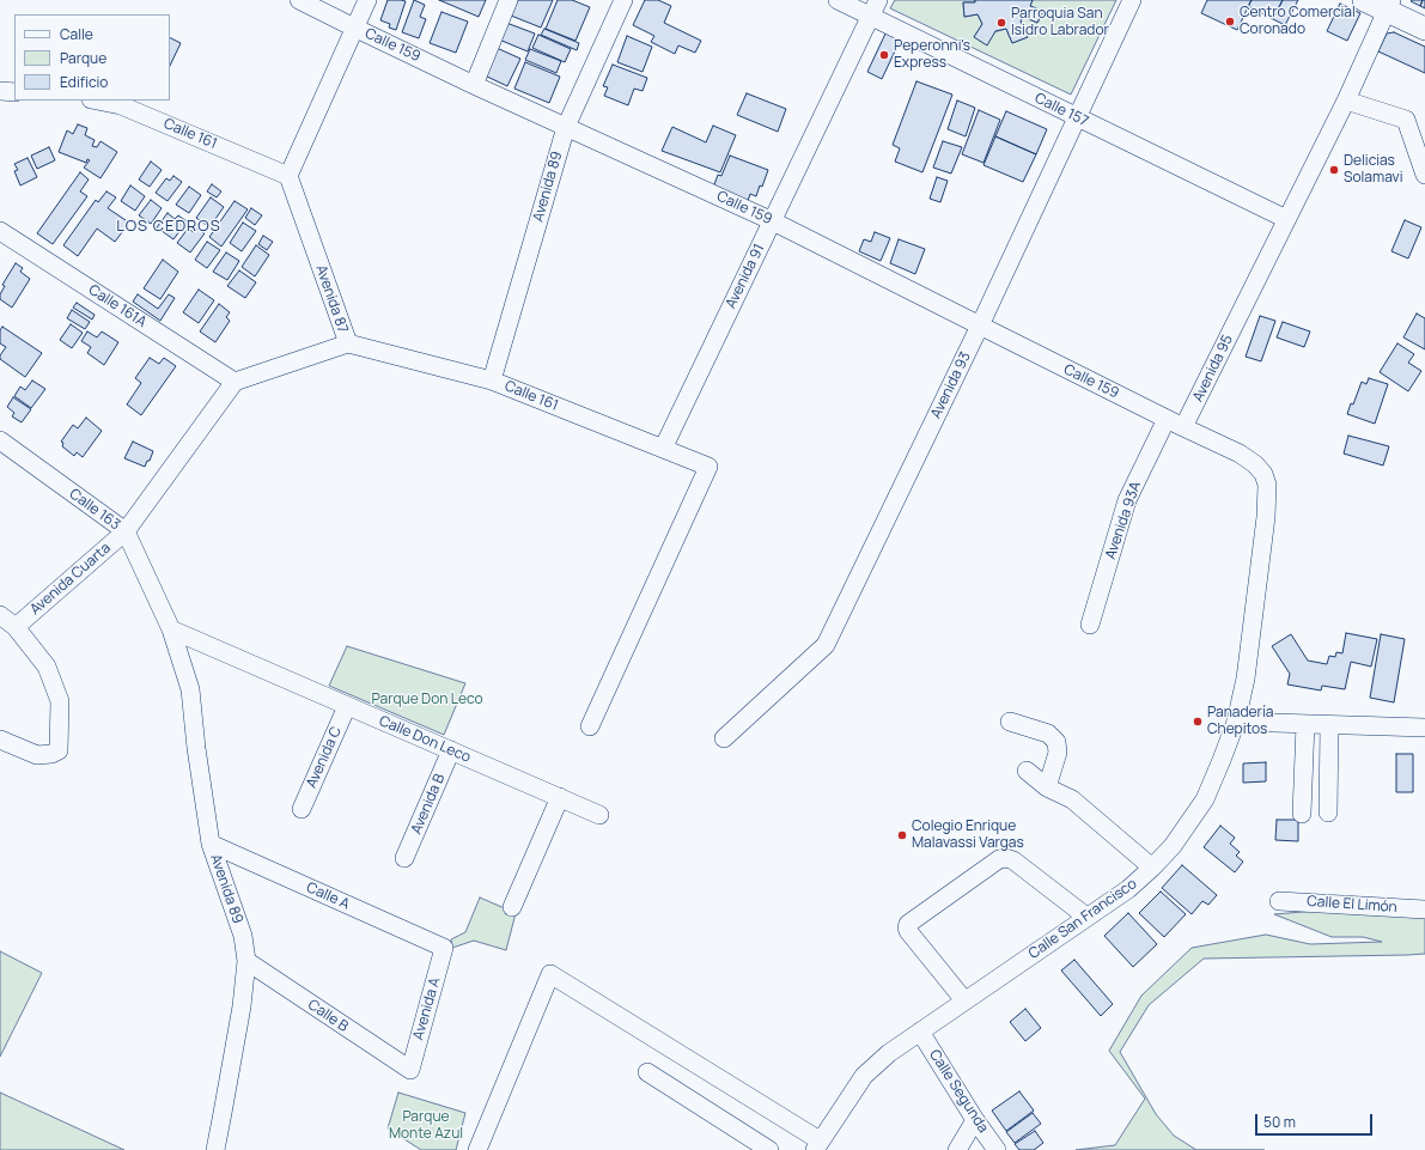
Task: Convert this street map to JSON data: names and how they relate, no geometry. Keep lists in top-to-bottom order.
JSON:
{
  "streets": {
    "street": [
      "Calle 159",
      "Calle 157",
      "Calle 161",
      "Avenida 89",
      "Avenida 91",
      "Avenida 87",
      "Calle 161A",
      "Avenida 95",
      "Avenida 93",
      "Calle 163",
      "Avenida 93A",
      "Avenida Cuarta",
      "Calle Don Leco",
      "Avenida C",
      "Avenida B",
      "Calle A",
      "Calle El Limón",
      "Calle San Francisco",
      "Avenida A",
      "Calle B",
      "Calle Segunda"
    ]
  },
  "crossings": [
    ["Calle 159", "Avenida 89"],
    ["Calle 159", "Avenida 91"],
    ["Calle 159", "Avenida 95"],
    ["Calle 159", "Avenida 93"],
    ["Calle 159", "Avenida 93A"],
    ["Calle 157", "Avenida 91"],
    ["Calle 157", "Avenida 95"],
    ["Calle 157", "Avenida 93"],
    ["Calle 161", "Avenida 89"],
    ["Calle 161", "Avenida 91"],
    ["Calle 161", "Avenida 87"],
    ["Avenida 89", "Calle 163"],
    ["Avenida 89", "Calle Don Leco"],
    ["Avenida 89", "Calle A"],
    ["Avenida 89", "Calle B"],
    ["Avenida 87", "Calle 161A"],
    ["Calle 163", "Avenida Cuarta"],
    ["Calle 163", "Calle Don Leco"],
    ["Calle Don Leco", "Avenida C"],
    ["Calle Don Leco", "Avenida B"],
    ["Calle A", "Avenida A"],
    ["Calle San Francisco", "Calle Segunda"],
    ["Avenida A", "Calle B"]
  ],
  "districts": ["LOS CEDROS"],
  "parks": ["Parque Don Leco", "Parque Monte Azul"],
  "places": [
    "Centro Comercial Coronado",
    "Parroquia San Isidro Labrador",
    "Peperonni's Express",
    "Delicias Solamavi",
    "Panadería Chepitos",
    "Colegio Enrique Malavassi Vargas"
  ],
  "legend": ["Calle", "Parque", "Edificio"],
  "scale_bar": "50 m"
}
